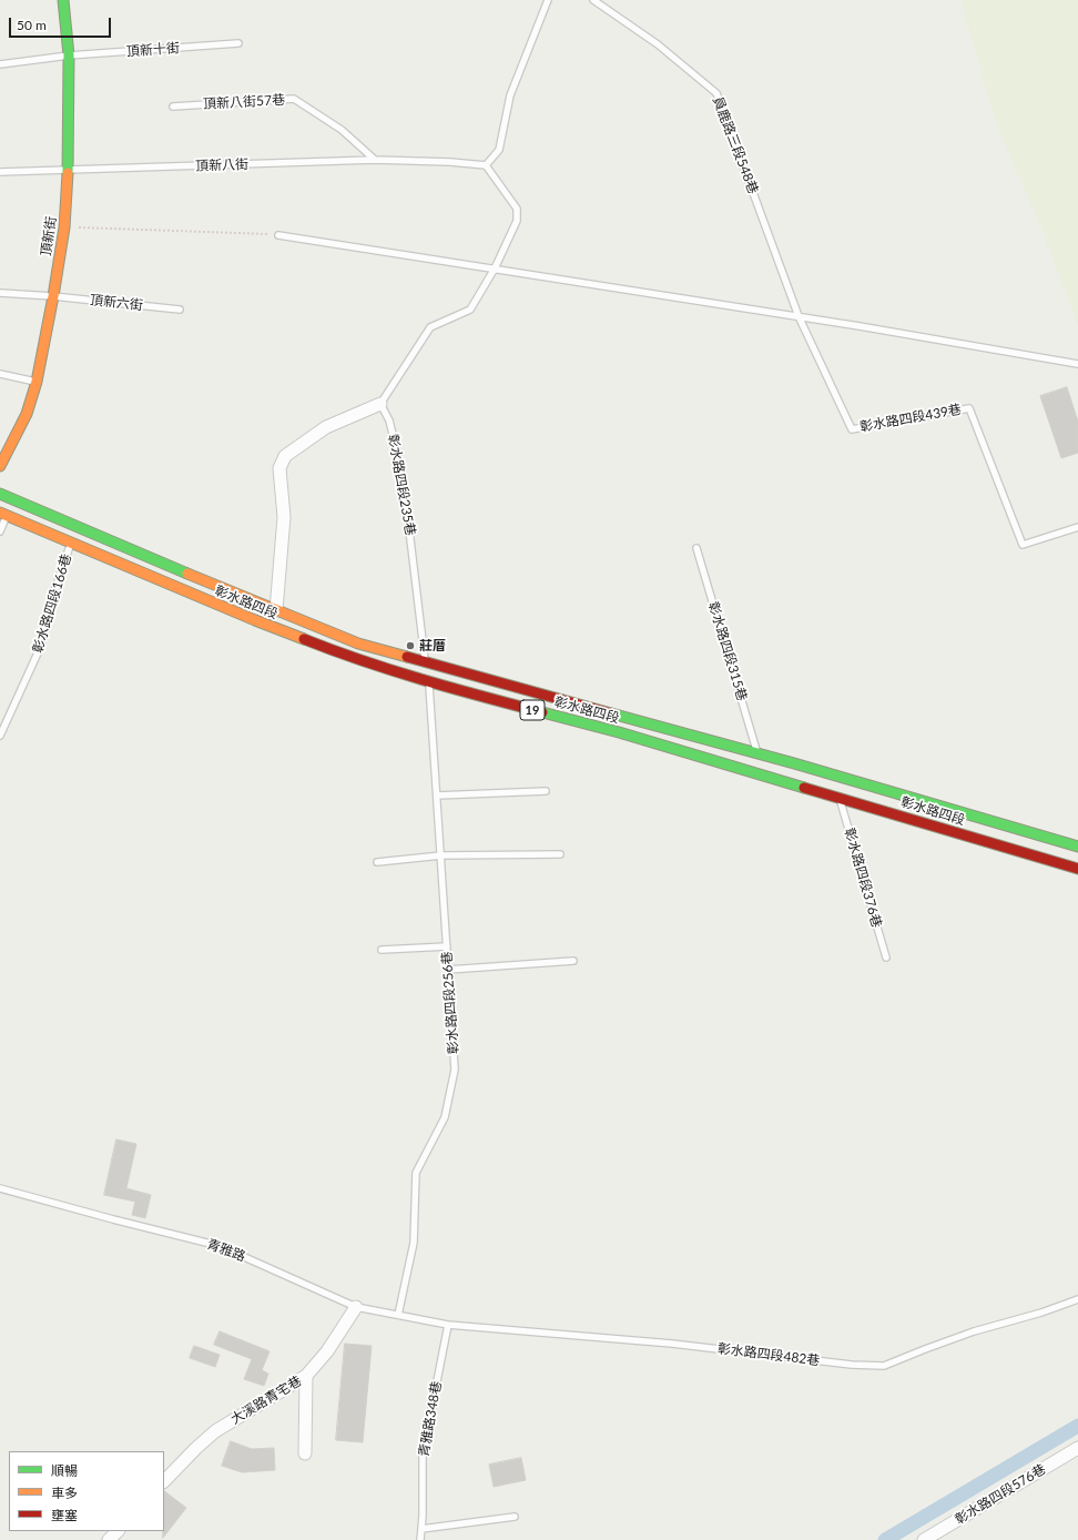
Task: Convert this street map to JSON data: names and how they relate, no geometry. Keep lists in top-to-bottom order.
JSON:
{
  "streets": {
    "main road": ["頂新街", "彰水路四段", "19"],
    "street": ["大溪路青宅巷", "彰水路四段576巷"],
    "lane": [
      "頂新十街",
      "頂新八街57巷",
      "員鹿路三段548巷",
      "頂新八街",
      "頂新六街",
      "彰水路四段439巷",
      "彰水路四段235巷",
      "彰水路四段166巷",
      "彰水路四段315巷",
      "彰水路四段376巷",
      "彰水路四段256巷",
      "青雅路",
      "彰水路四段482巷",
      "青雅路348巷"
    ]
  },
  "crossings": [
    ["頂新十街", "頂新街"],
    ["頂新八街57巷", "頂新八街"],
    ["員鹿路三段548巷", "彰水路四段439巷"],
    ["頂新八街", "頂新街"],
    ["頂新街", "頂新六街"],
    ["彰水路四段235巷", "彰水路四段"],
    ["彰水路四段235巷", "彰水路四段256巷"],
    ["彰水路四段", "彰水路四段166巷"],
    ["彰水路四段", "彰水路四段315巷"],
    ["彰水路四段", "彰水路四段376巷"],
    ["彰水路四段", "彰水路四段256巷"],
    ["彰水路四段256巷", "青雅路"],
    ["青雅路", "彰水路四段482巷"],
    ["青雅路", "大溪路青宅巷"],
    ["青雅路", "青雅路348巷"],
    ["彰水路四段482巷", "青雅路348巷"]
  ],
  "places": ["莊厝"],
  "legend": ["順暢", "車多", "壅塞"],
  "scale_bar": "50 m"
}
